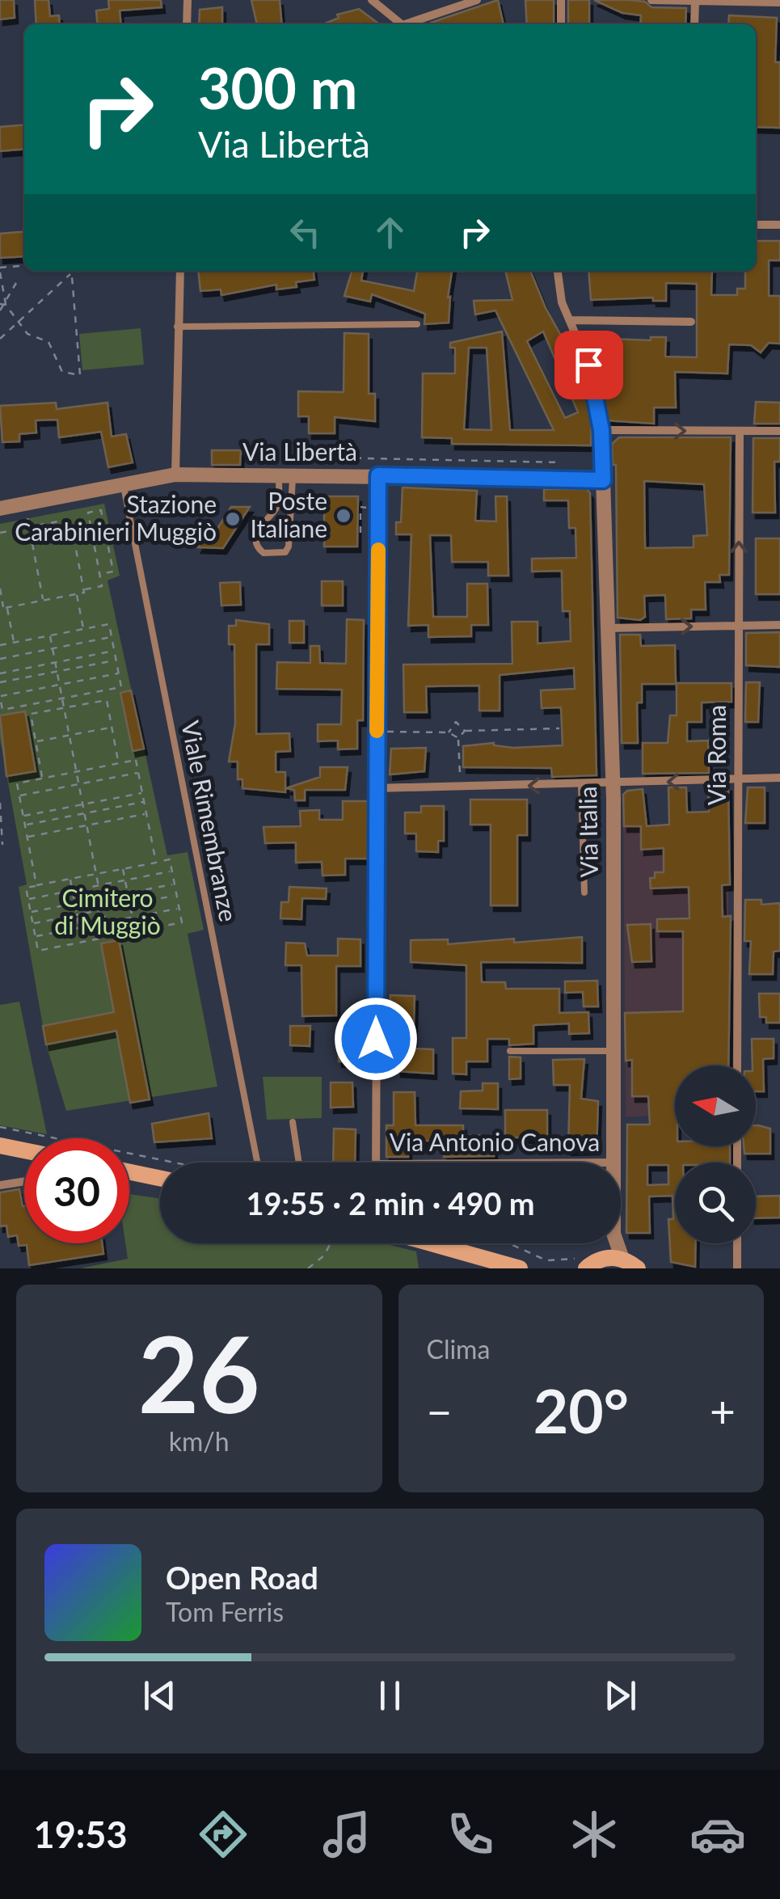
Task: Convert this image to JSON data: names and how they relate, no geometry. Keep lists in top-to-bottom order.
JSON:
{
  "streets": {
    "main road": ["Via Italia"],
    "street": ["Via Libertà", "Via Roma"],
    "lane": ["Viale Rimembranze"]
  },
  "crossings": [
    ["Via Libertà", "Viale Rimembranze"],
    ["Via Libertà", "Via Italia"]
  ],
  "parks": ["Cimitero di Muggiò"],
  "places": ["Poste Italiane", "Stazione Carabinieri Muggiò"],
  "north": "left",
  "page": {
    "turn": ["300 m", "Via Libertà"],
    "limit": "30",
    "trip": "19:55 · 2 min · 490 m",
    "tile": [
      ["26", "km/h"],
      "Clima"
    ],
    "heat": ["−", "20°", "+"],
    "song": ["Open Road", "Tom Ferris"],
    "tabs": "19:53"
  }
}
